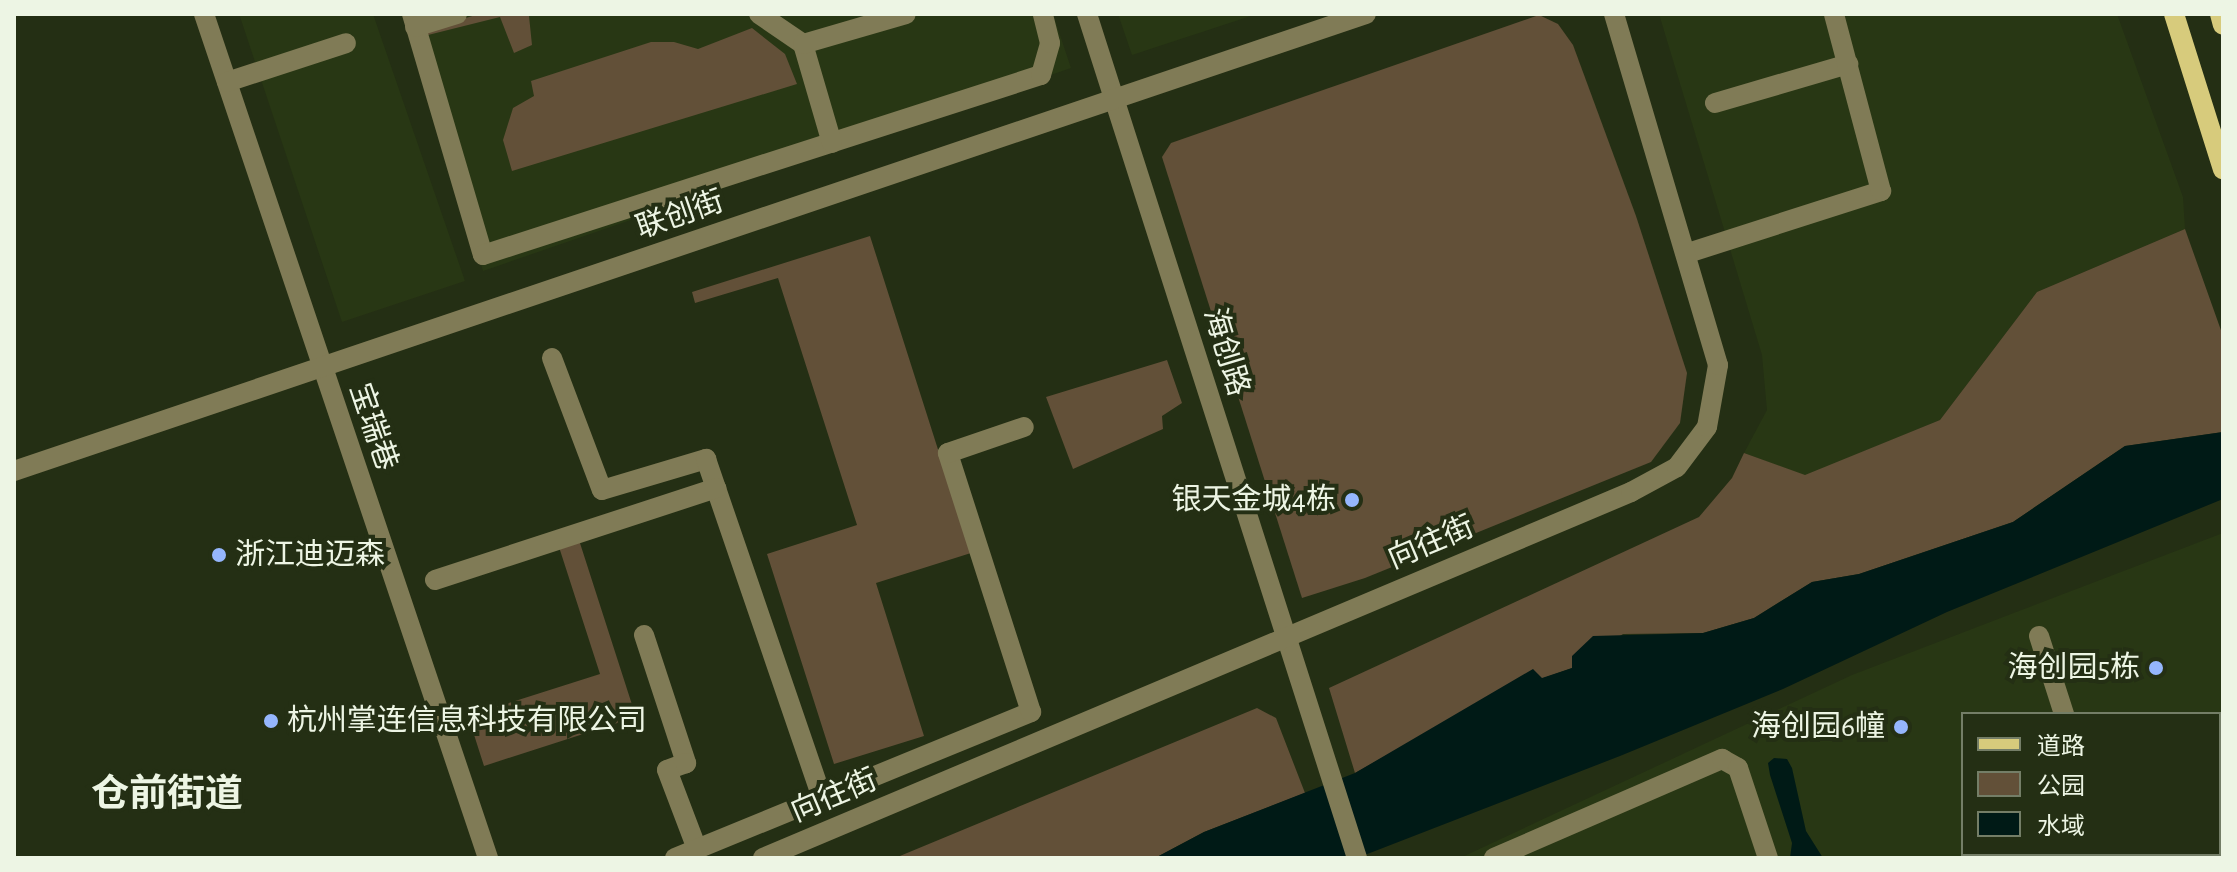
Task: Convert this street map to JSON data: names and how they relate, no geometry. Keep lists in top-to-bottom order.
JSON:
{
  "streets": {
    "street": [
      "联创街",
      "海创路",
      "宝瑞巷",
      "向往街"
    ]
  },
  "crossings": [
    ["联创街", "海创路"],
    ["联创街", "宝瑞巷"],
    ["海创路", "向往街"]
  ],
  "districts": ["仓前街道"],
  "places": [
    "银天金城4栋",
    "浙江迪迈森",
    "海创园5栋",
    "杭州掌连信息科技有限公司",
    "海创园6幢"
  ],
  "legend": ["道路", "公园", "水域"]
}
